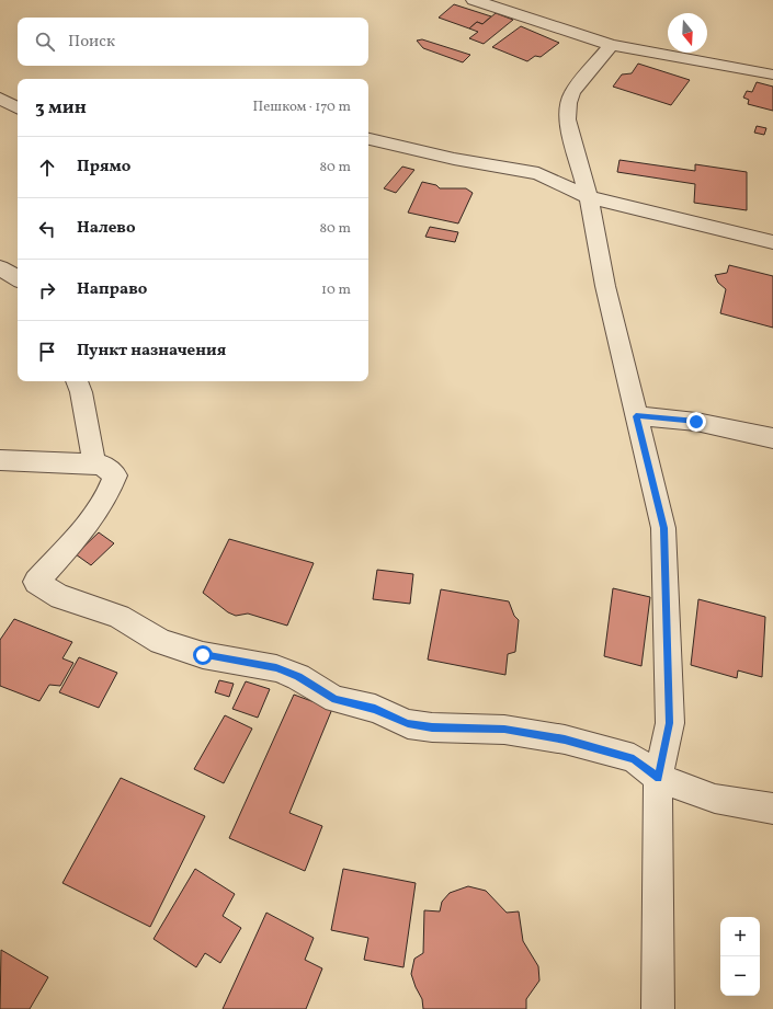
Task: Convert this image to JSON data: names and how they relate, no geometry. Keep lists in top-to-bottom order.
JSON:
{
  "north": "bottom",
  "page": {
    "search": "Поиск",
    "heading": ["3 мин", "Пешком · 170 m"],
    "list": [
      ["Прямо", "80 m"],
      ["Налево", "80 m"],
      ["Направо", "10 m"],
      "Пункт назначения"
    ],
    "map_buttons": ["+", "−"]
  }
}
